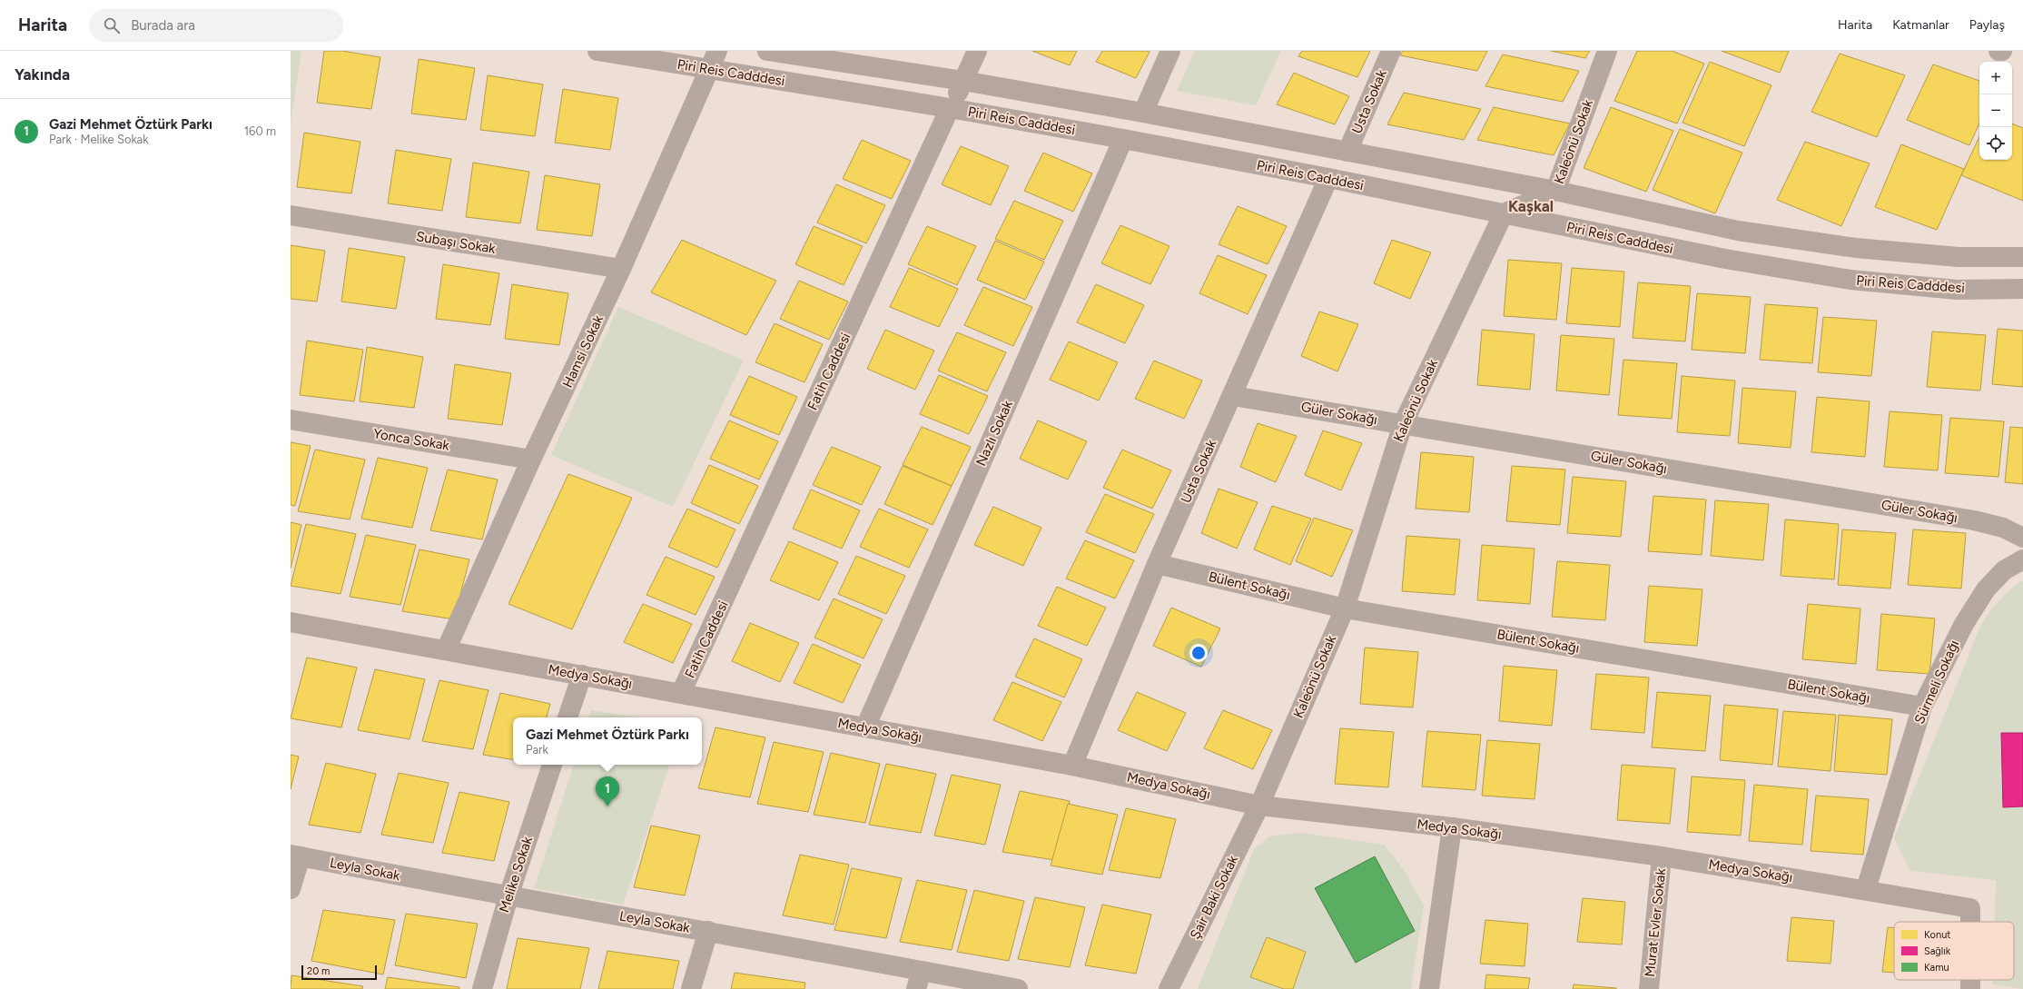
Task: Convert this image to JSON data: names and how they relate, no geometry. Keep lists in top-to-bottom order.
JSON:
{
  "streets": {
    "main road": ["Piri Reis Cadddesi", "Fatih Caddesi", "Medya Sokağı"],
    "street": [
      "Usta Sokak",
      "Kaleönü Sokak",
      "Subaşı Sokak",
      "Hamsi Sokak",
      "Güler Sokağı",
      "Nazlı Sokak",
      "Yonca Sokak",
      "Bülent Sokağı",
      "Sürmeli Sokağı",
      "Leyla Sokak",
      "Melike Sokak",
      "Şair Baki Sokak",
      "Murat Evler Sokak"
    ]
  },
  "crossings": [
    ["Piri Reis Cadddesi", "Usta Sokak"],
    ["Piri Reis Cadddesi", "Kaleönü Sokak"],
    ["Piri Reis Cadddesi", "Hamsi Sokak"],
    ["Piri Reis Cadddesi", "Fatih Caddesi"],
    ["Piri Reis Cadddesi", "Nazlı Sokak"],
    ["Usta Sokak", "Güler Sokağı"],
    ["Usta Sokak", "Bülent Sokağı"],
    ["Usta Sokak", "Medya Sokağı"],
    ["Kaleönü Sokak", "Güler Sokağı"],
    ["Kaleönü Sokak", "Bülent Sokağı"],
    ["Kaleönü Sokak", "Medya Sokağı"],
    ["Kaleönü Sokak", "Şair Baki Sokak"],
    ["Subaşı Sokak", "Hamsi Sokak"],
    ["Hamsi Sokak", "Yonca Sokak"],
    ["Hamsi Sokak", "Medya Sokağı"],
    ["Fatih Caddesi", "Medya Sokağı"],
    ["Nazlı Sokak", "Medya Sokağı"],
    ["Bülent Sokağı", "Sürmeli Sokağı"],
    ["Medya Sokağı", "Sürmeli Sokağı"],
    ["Medya Sokağı", "Şair Baki Sokak"],
    ["Medya Sokağı", "Murat Evler Sokak"],
    ["Leyla Sokak", "Melike Sokak"]
  ],
  "districts": ["Kaşkal"],
  "legend": ["Konut", "Sağlık", "Kamu"],
  "scale_bar": "20 m",
  "page": {
    "header": "Harita",
    "search": "Burada ara",
    "nav": ["Harita", "Katmanlar", "Paylaş"],
    "heading": "Yakında",
    "map_buttons": ["+", "−"],
    "list": [
      {
        "mark": "1",
        "name": "Gazi Mehmet Öztürk Parkı",
        "note": "Park · Melike Sokak",
        "value": "160 m"
      }
    ],
    "popup": ["Gazi Mehmet Öztürk Parkı", "Park"],
    "pins": "1",
    "scale": "20 m"
  }
}
